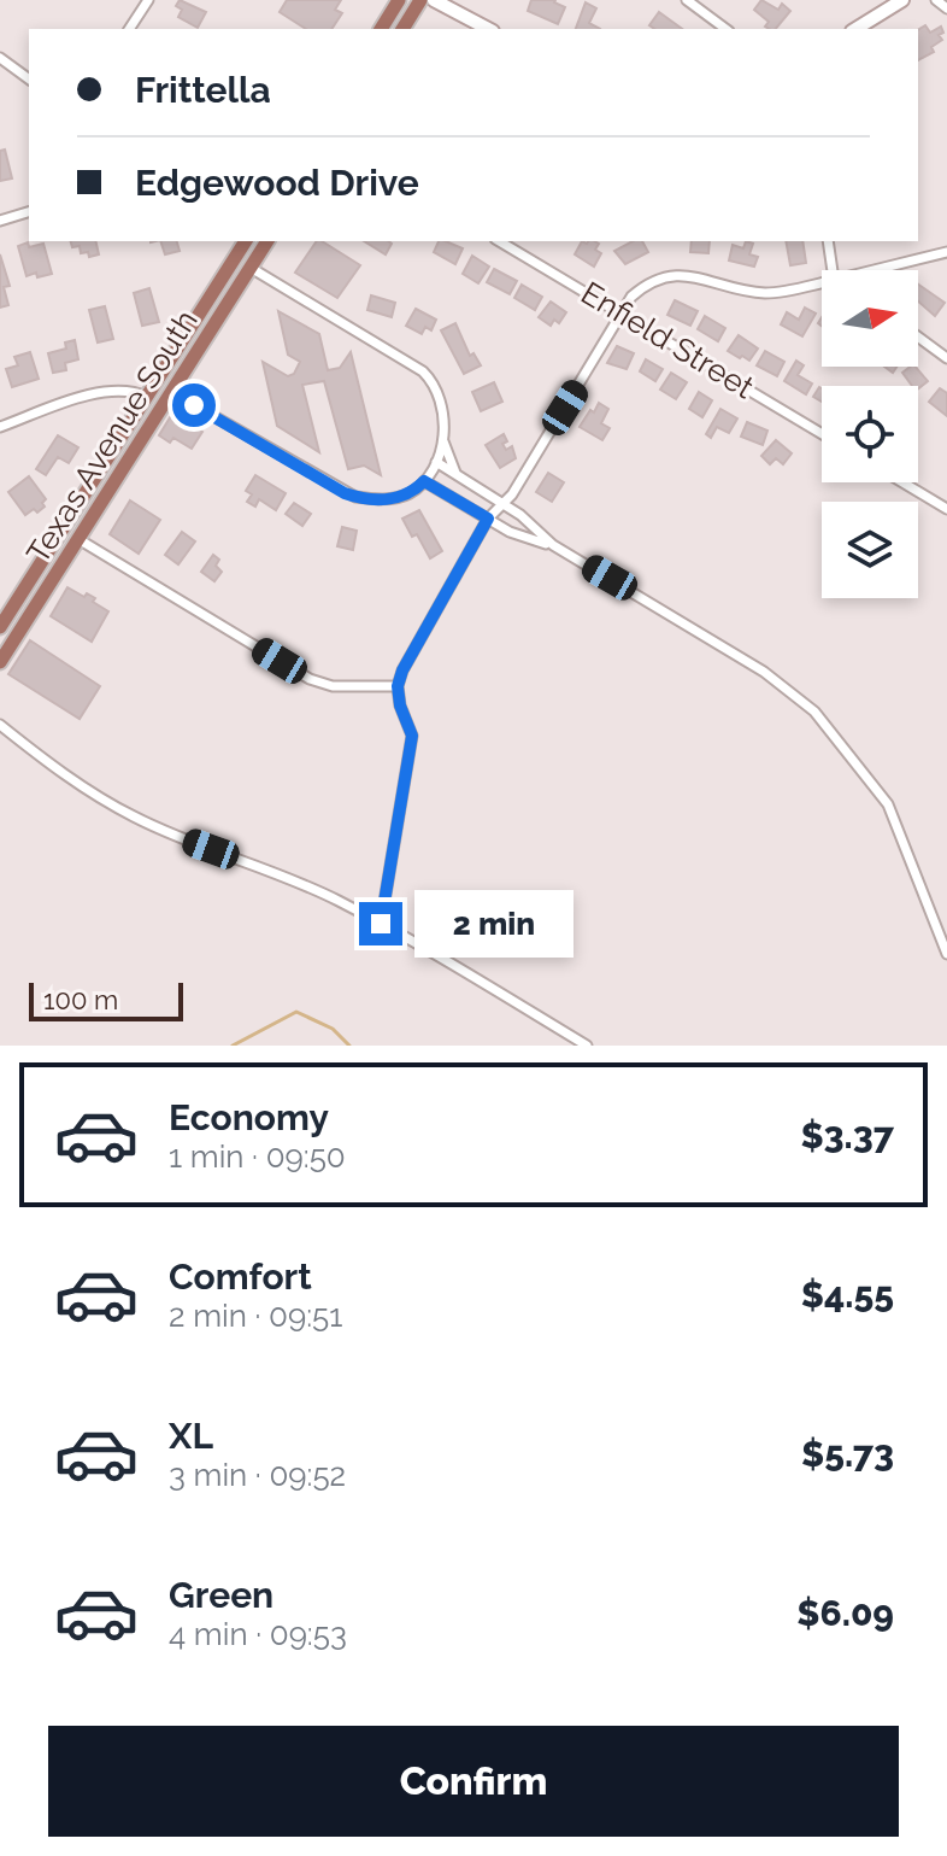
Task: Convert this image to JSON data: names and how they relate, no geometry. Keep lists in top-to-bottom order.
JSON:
{
  "streets": {
    "main road": ["Texas Avenue South"],
    "street": ["Enfield Street"]
  },
  "scale_bar": "100 m",
  "north": "right",
  "page": {
    "banner": ["Frittella", "Edgewood Drive"],
    "bubble": "2 min",
    "scale": "100 m",
    "list": [
      {
        "name": "Economy",
        "note": "1 min · 09:50",
        "value": "$3.37"
      },
      {
        "name": "Comfort",
        "note": "2 min · 09:51",
        "value": "$4.55"
      },
      {
        "name": "XL",
        "note": "3 min · 09:52",
        "value": "$5.73"
      },
      {
        "name": "Green",
        "note": "4 min · 09:53",
        "value": "$6.09"
      }
    ],
    "buttons": "Confirm"
  }
}
